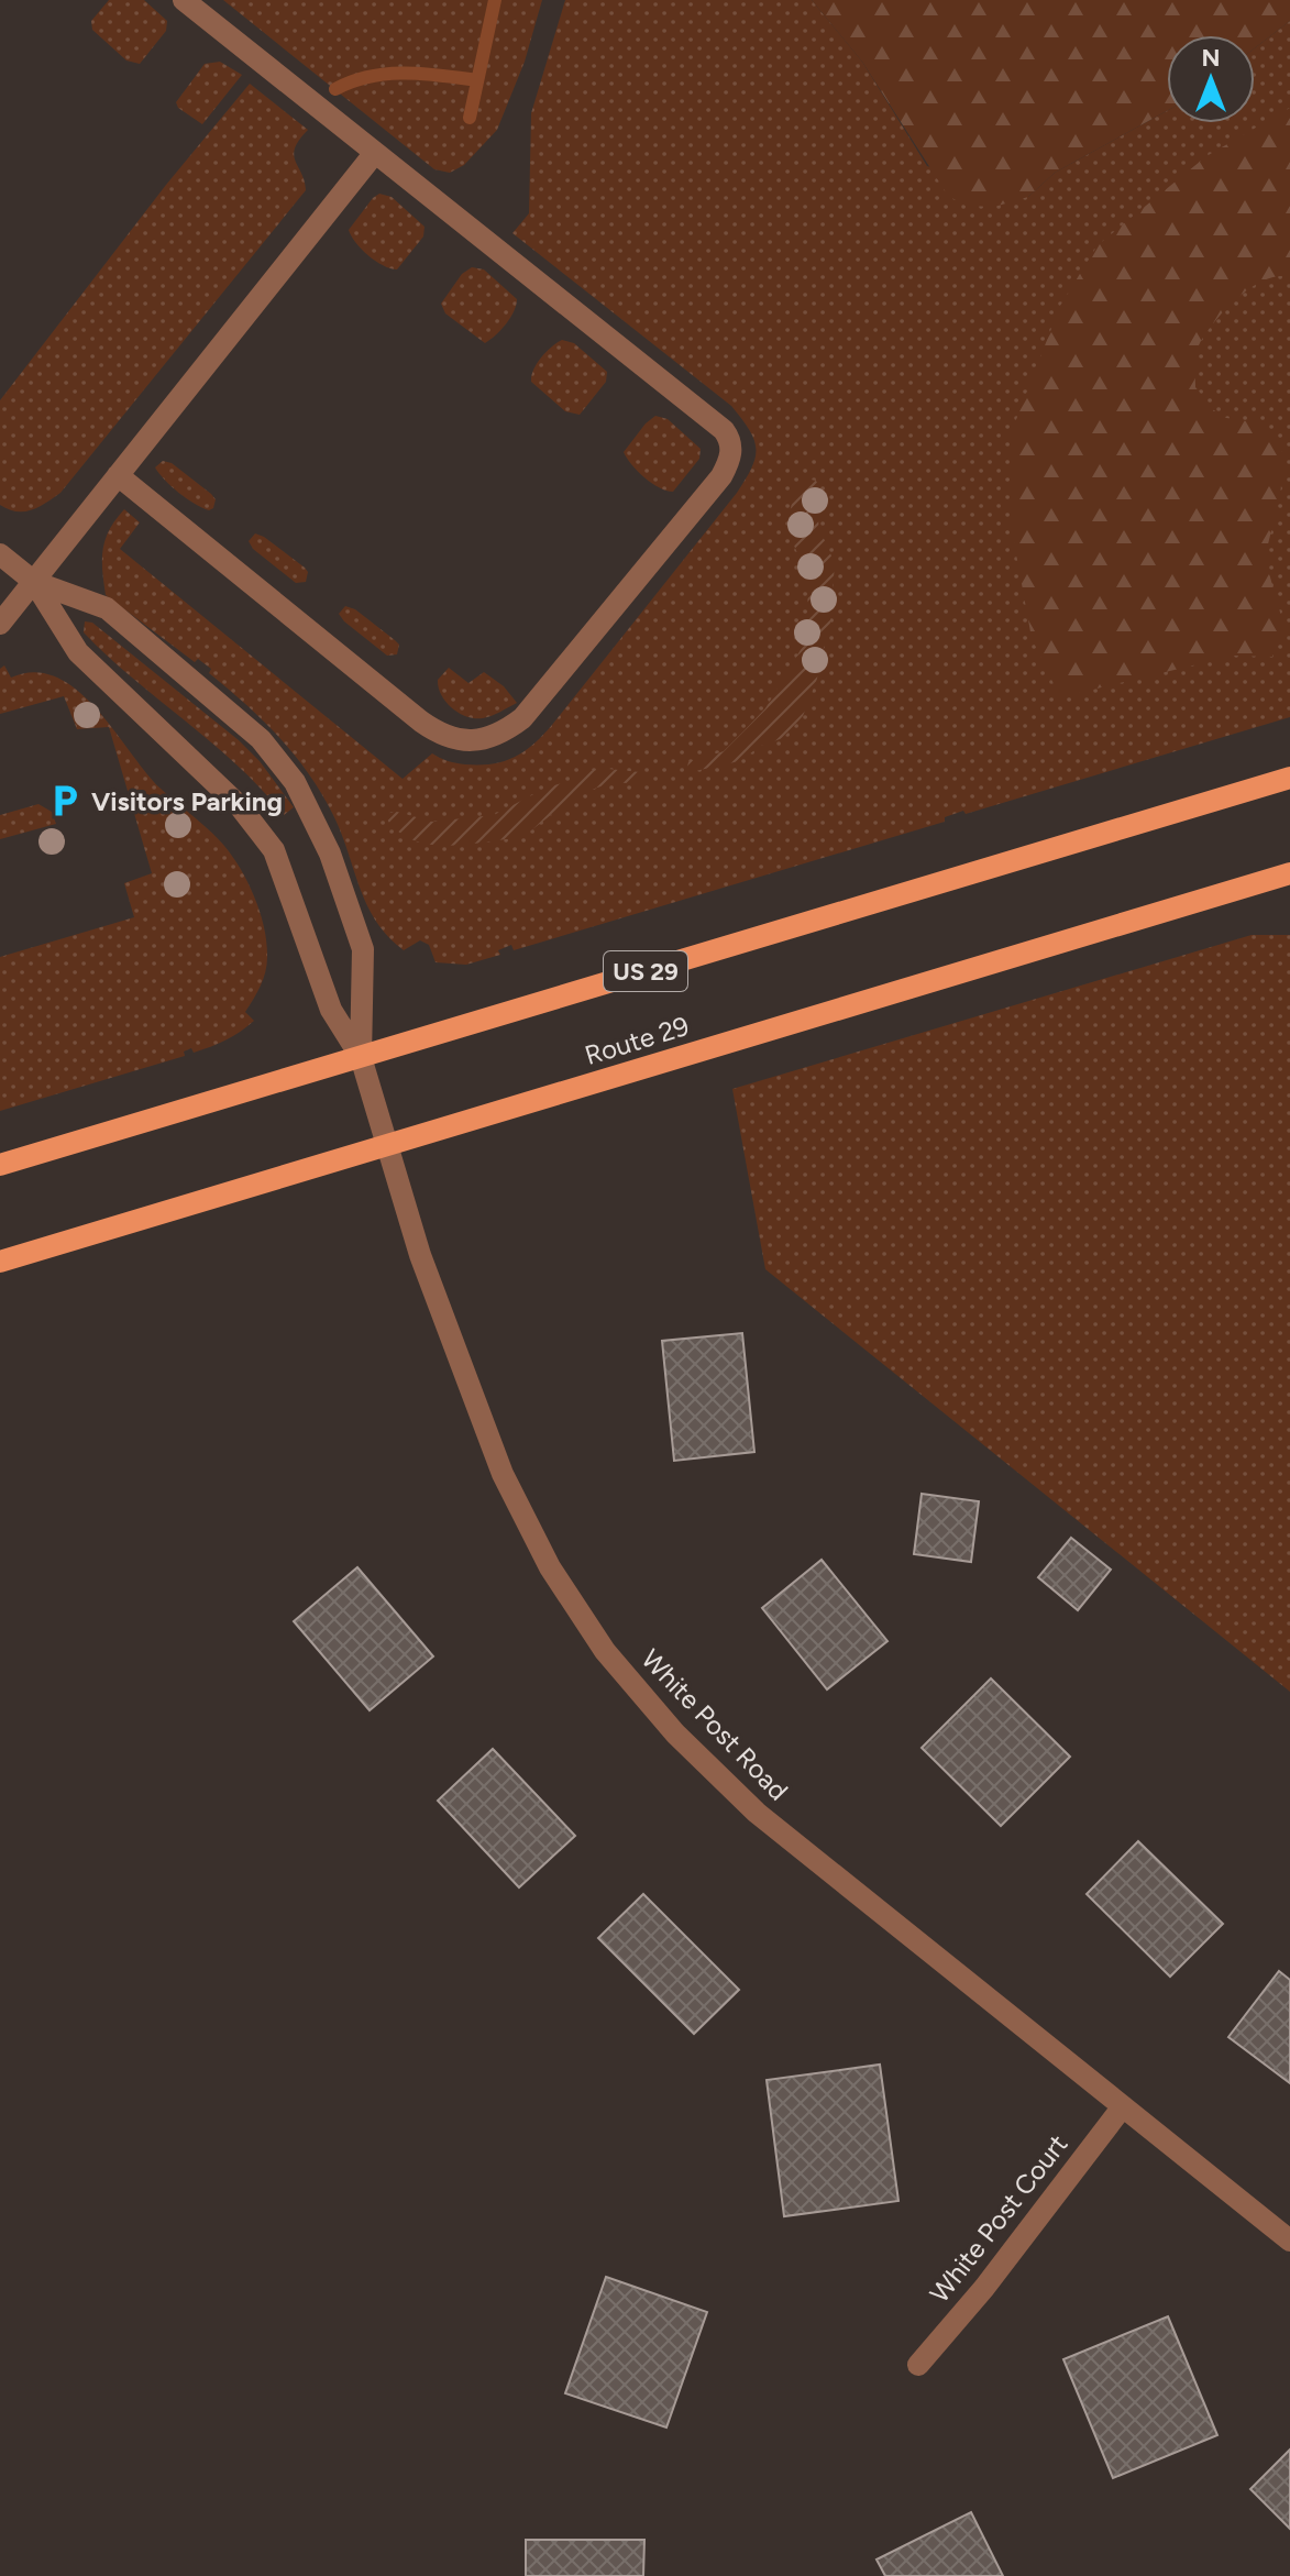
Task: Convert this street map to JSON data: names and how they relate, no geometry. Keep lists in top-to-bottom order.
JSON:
{
  "streets": {
    "main road": ["US 29", "Route 29"],
    "street": ["White Post Road", "White Post Court"]
  },
  "crossings": [
    ["US 29", "White Post Road"],
    ["Route 29", "White Post Road"],
    ["White Post Road", "White Post Court"]
  ],
  "places": {
    "parking": ["Visitors Parking"]
  },
  "north": "top"
}
